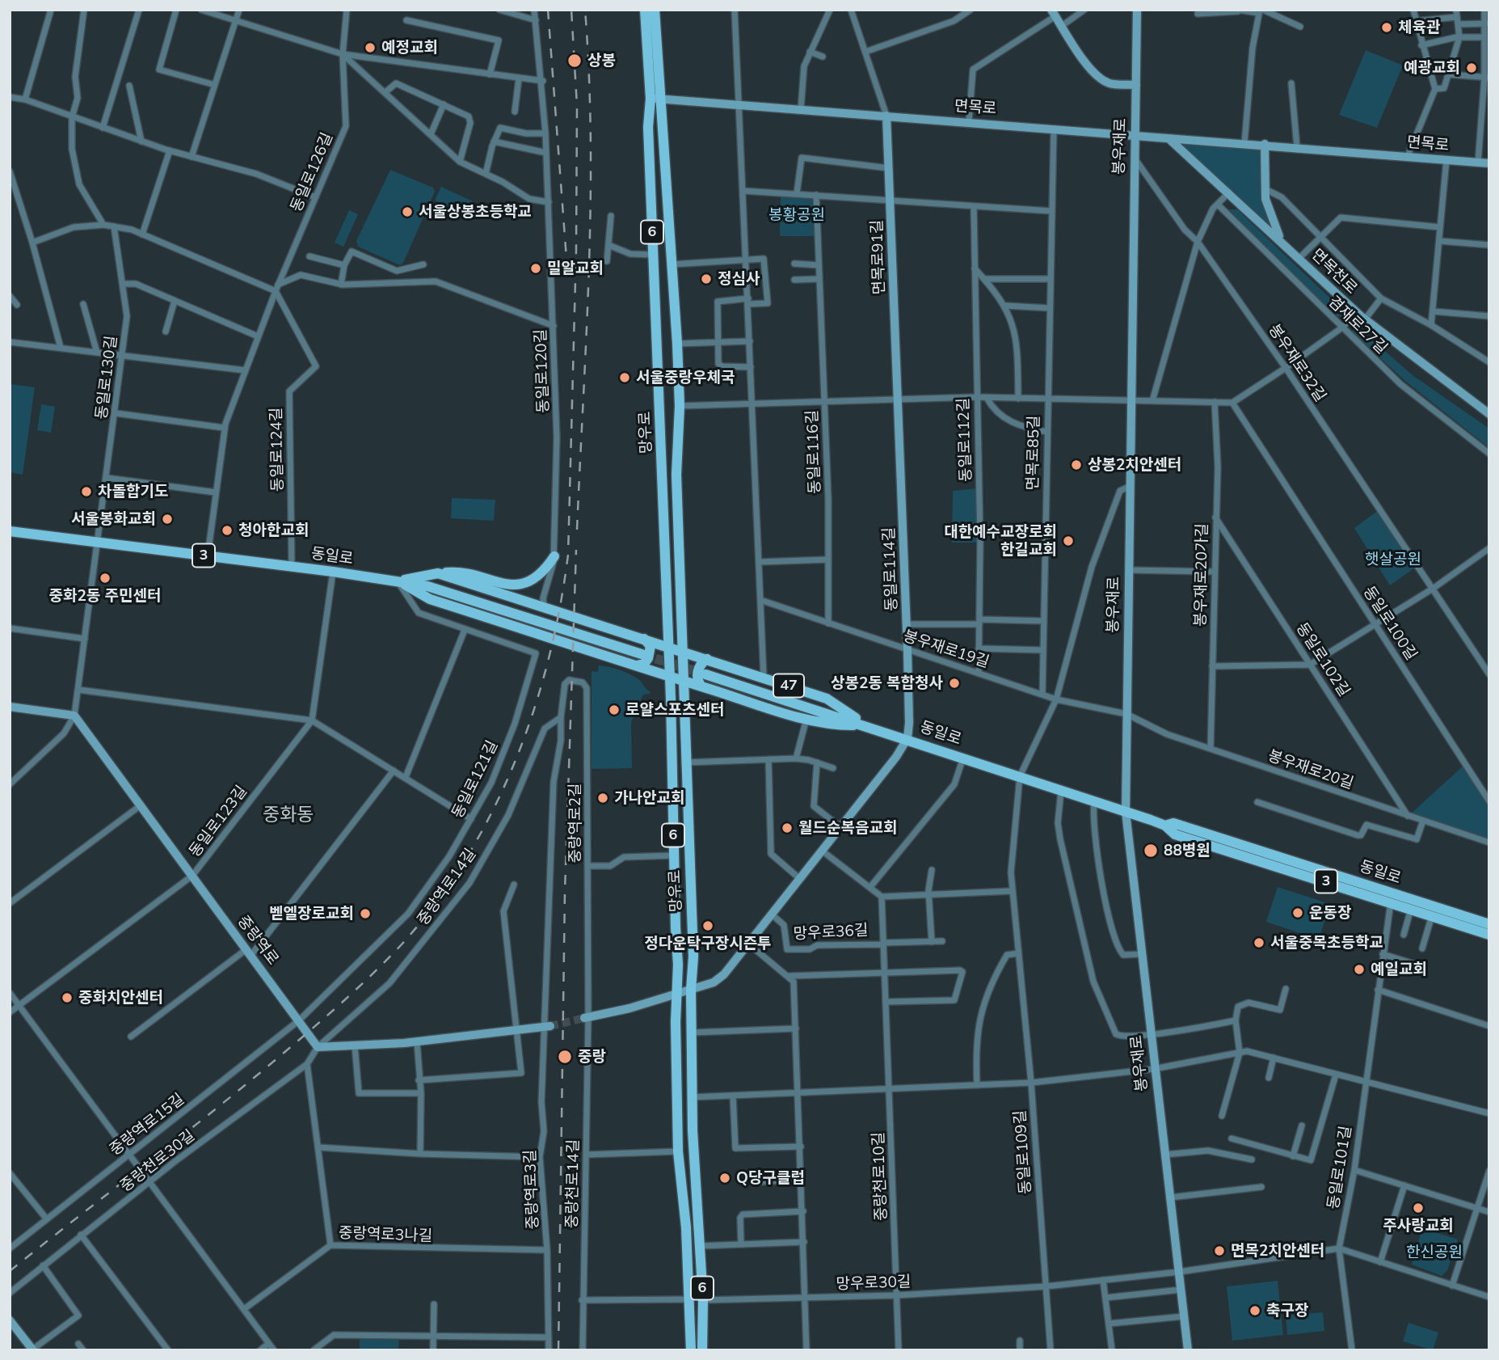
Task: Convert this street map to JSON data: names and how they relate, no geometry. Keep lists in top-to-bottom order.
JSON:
{
  "streets": {
    "main road": [
      "6",
      "망우로",
      "3",
      "동일로",
      "47"
    ],
    "street": [
      "면목로",
      "봉우재로",
      "동일로126길",
      "면목로91길",
      "면목천로",
      "겸재로27길",
      "봉우재로32길",
      "동일로120길",
      "동일로130길",
      "동일로112길",
      "동일로124길",
      "동일로116길",
      "면목로85길",
      "동일로114길",
      "봉우재로20가길",
      "동일로100길",
      "봉우재로19길",
      "동일로102길",
      "봉우재로20길",
      "동일로121길",
      "동일로123길",
      "중랑역로2길",
      "중랑역로14길",
      "망우로36길",
      "중랑역로",
      "중랑역로15길",
      "동일로109길",
      "중랑천로30길",
      "동일로101길",
      "중랑천로10길",
      "중랑천로14길",
      "중랑역로3길",
      "중랑역로3나길",
      "망우로30길"
    ]
  },
  "crossings": [
    ["면목로", "봉우재로"],
    ["면목로", "면목로91길"],
    ["면목로", "면목천로"],
    ["면목로", "망우로"],
    ["면목로", "면목로85길"],
    ["봉우재로", "봉우재로32길"],
    ["봉우재로", "동일로"],
    ["봉우재로", "봉우재로19길"],
    ["봉우재로", "봉우재로20길"],
    ["봉우재로", "망우로30길"],
    ["동일로126길", "동일로124길"],
    ["동일로126길", "동일로"],
    ["면목로91길", "동일로114길"],
    ["동일로130길", "동일로"],
    ["동일로130길", "중랑역로"],
    ["망우로", "47"],
    ["망우로", "중랑역로2길"],
    ["망우로", "망우로30길"],
    ["동일로112길", "봉우재로19길"],
    ["동일로124길", "동일로"],
    ["동일로116길", "봉우재로19길"],
    ["면목로85길", "봉우재로19길"],
    ["동일로", "동일로114길"],
    ["동일로", "47"],
    ["동일로", "동일로121길"],
    ["동일로", "동일로123길"],
    ["동일로", "동일로109길"],
    ["동일로", "동일로101길"],
    ["동일로114길", "봉우재로19길"],
    ["봉우재로20가길", "동일로102길"],
    ["봉우재로20가길", "봉우재로20길"],
    ["봉우재로19길", "봉우재로20길"],
    ["동일로102길", "봉우재로20길"],
    ["동일로121길", "중랑역로"],
    ["동일로121길", "중랑역로15길"],
    ["동일로123길", "중랑역로"],
    ["중랑역로2길", "중랑역로14길"],
    ["중랑역로2길", "중랑천로14길"],
    ["중랑역로2길", "중랑역로3길"],
    ["중랑역로14길", "중랑역로"],
    ["중랑역로14길", "중랑천로30길"],
    ["중랑역로14길", "중랑역로3길"],
    ["망우로36길", "중랑천로10길"],
    ["중랑역로", "중랑역로15길"],
    ["중랑역로", "중랑천로30길"],
    ["동일로109길", "망우로30길"],
    ["동일로101길", "망우로30길"],
    ["중랑천로10길", "망우로30길"],
    ["중랑역로3길", "중랑역로3나길"]
  ],
  "districts": ["중화동"],
  "parks": ["봉황공원", "햇살공원", "한신공원"],
  "places": [
    "체육관",
    "예정교회",
    "상봉",
    "예광교회",
    "서울상봉초등학교",
    "밀알교회",
    "정심사",
    "서울중랑우체국",
    "상봉2치안센터",
    "차돌합기도",
    "서울봉화교회",
    "청아한교회",
    "대한예수교장로회 한길교회",
    "중화2동 주민센터",
    "상봉2동 복합청사",
    "로얄스포츠센터",
    "가나안교회",
    "월드순복음교회",
    "88병원",
    "운동장",
    "벧엘장로교회",
    "정다운탁구장시즌투",
    "서울중목초등학교",
    "예일교회",
    "중화치안센터",
    "중랑",
    "Q당구클럽",
    "주사랑교회",
    "면목2치안센터",
    "축구장"
  ]
}
